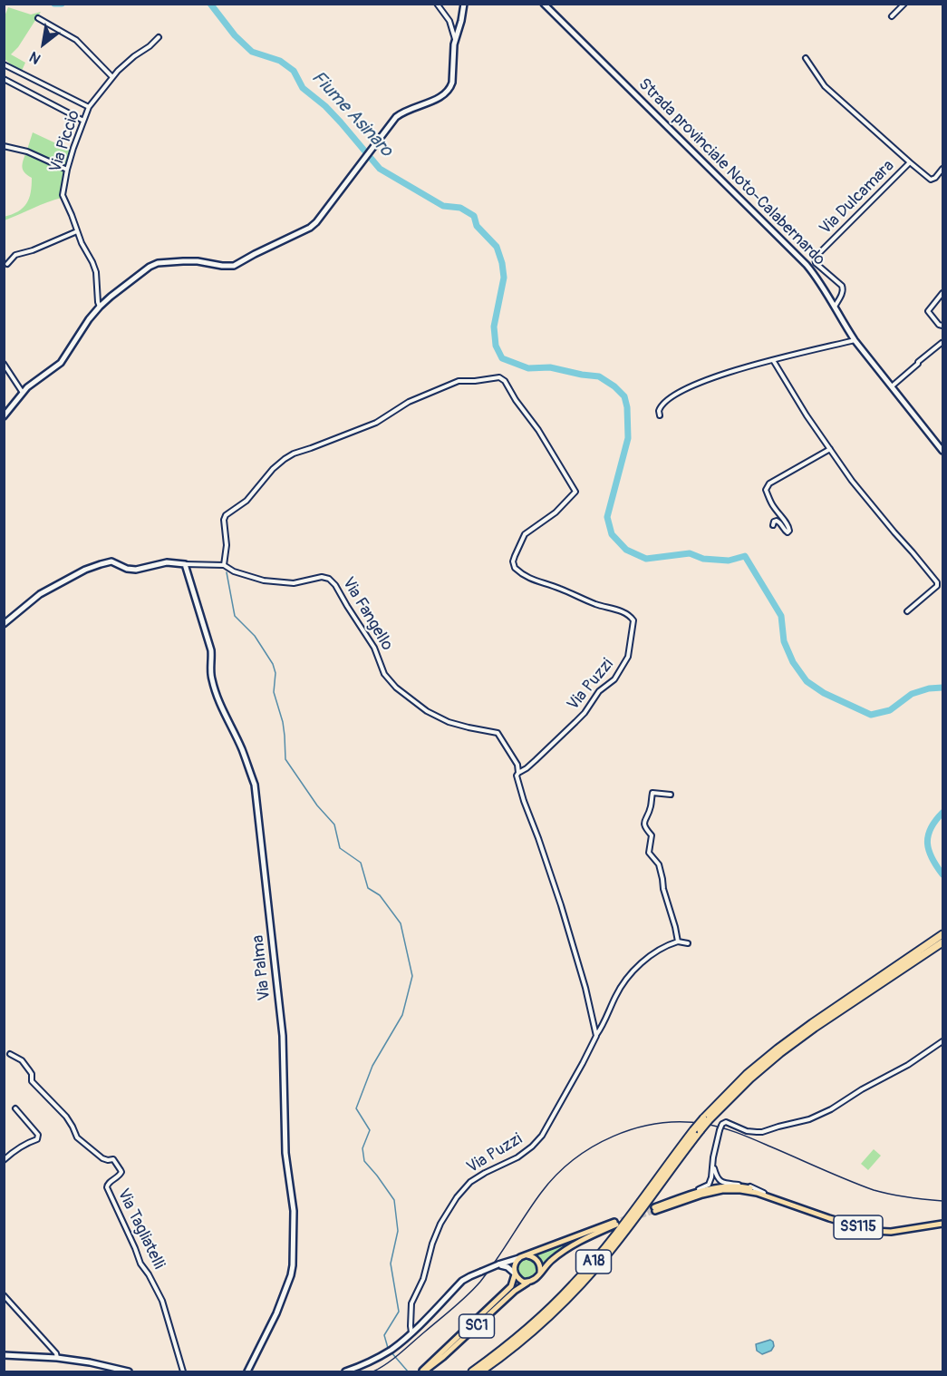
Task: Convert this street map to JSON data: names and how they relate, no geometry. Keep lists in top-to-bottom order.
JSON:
{
  "streets": {
    "highway": ["A18"],
    "main road": ["SS115", "SC1"],
    "street": [
      "Via Piccio",
      "Strada provinciale Noto-Calabernardo",
      "Via Dulcamara",
      "Via Fangello",
      "Via Puzzi",
      "Via Palma",
      "Via Tagliatelli"
    ]
  },
  "crossings": [
    ["Strada provinciale Noto-Calabernardo", "Via Dulcamara"],
    ["Via Fangello", "Via Puzzi"],
    ["Via Fangello", "Via Palma"]
  ],
  "water": ["Fiume Asinaro"],
  "north": "bottom left"
}
